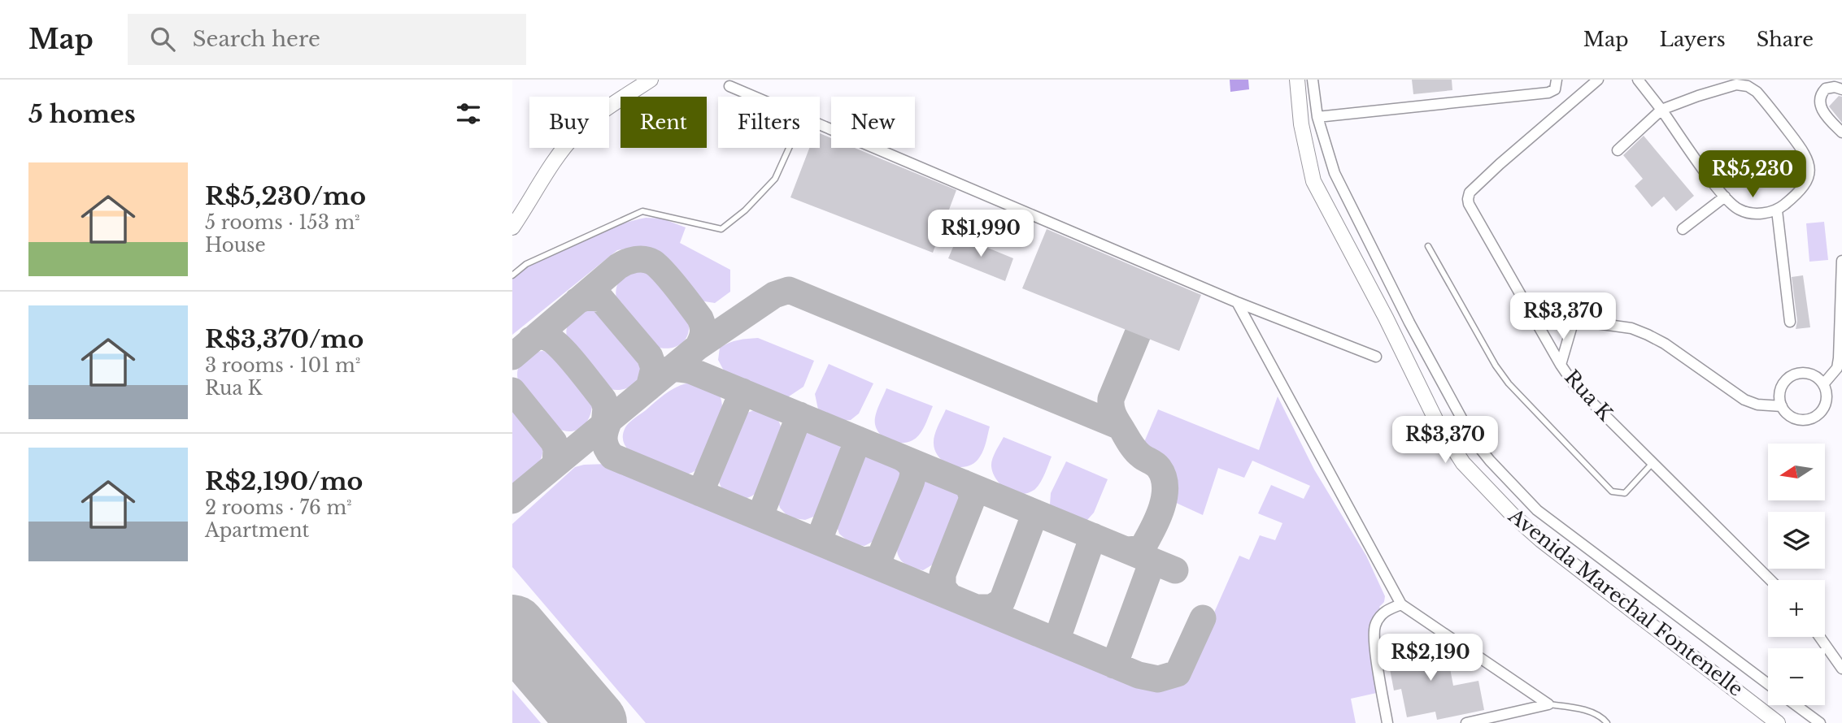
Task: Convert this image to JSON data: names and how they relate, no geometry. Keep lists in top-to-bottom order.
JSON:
{
  "streets": {
    "main road": ["Avenida Marechal Fontenelle"],
    "street": ["Rua K"]
  },
  "north": "left",
  "page": {
    "header": "Map",
    "search": "Search here",
    "nav": ["Map", "Layers", "Share"],
    "heading": "5 homes",
    "chip": [
      "Buy",
      "Rent",
      "Filters",
      "New"
    ],
    "list": [
      {
        "name": "R$5,230/mo",
        "note": "5 rooms · 153 m² · House"
      },
      {
        "name": "R$3,370/mo",
        "note": "3 rooms · 101 m² · Rua K"
      },
      {
        "name": "R$2,190/mo",
        "note": "2 rooms · 76 m² · Apartment"
      }
    ],
    "price": [
      "R$5,230",
      "R$1,990",
      "R$3,370",
      "R$3,370",
      "R$2,190"
    ],
    "map_buttons": ["+", "−"]
  }
}
